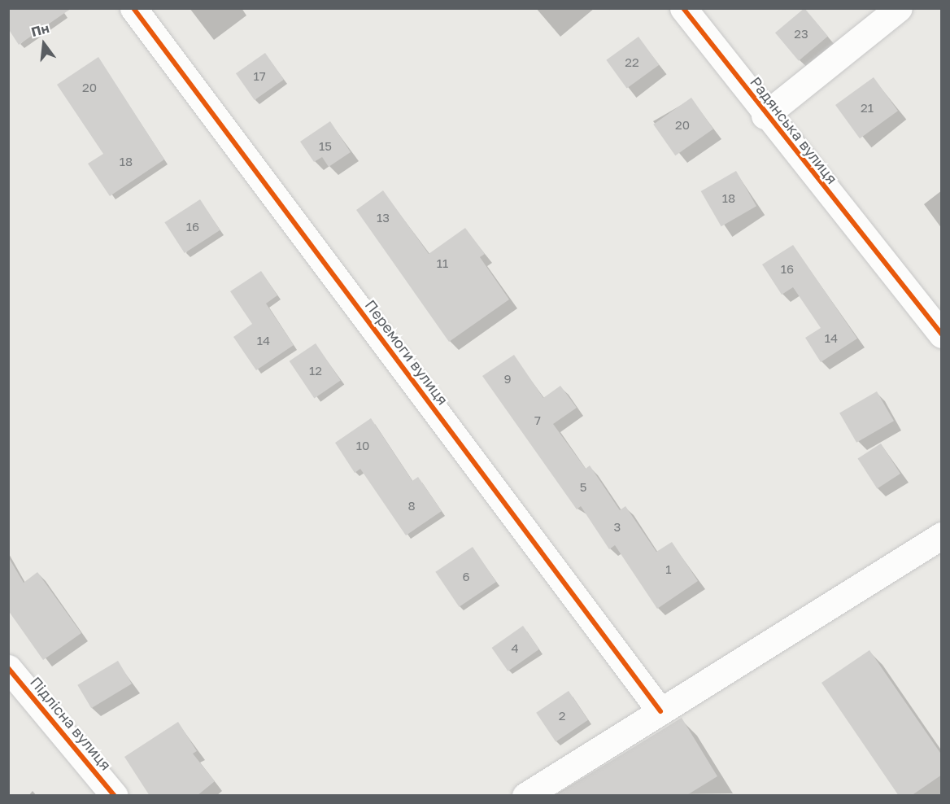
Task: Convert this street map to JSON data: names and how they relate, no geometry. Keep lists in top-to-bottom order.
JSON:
{
  "streets": {
    "street": ["Радянська вулиця", "Перемоги вулиця", "Підлісна вулиця"]
  },
  "house_numbers": [
    "23",
    "22",
    "17",
    "20",
    "21",
    "20",
    "15",
    "18",
    "18",
    "13",
    "16",
    "11",
    "16",
    "14",
    "14",
    "12",
    "9",
    "7",
    "10",
    "5",
    "8",
    "3",
    "1",
    "6",
    "4",
    "2"
  ],
  "north": "top"
}
